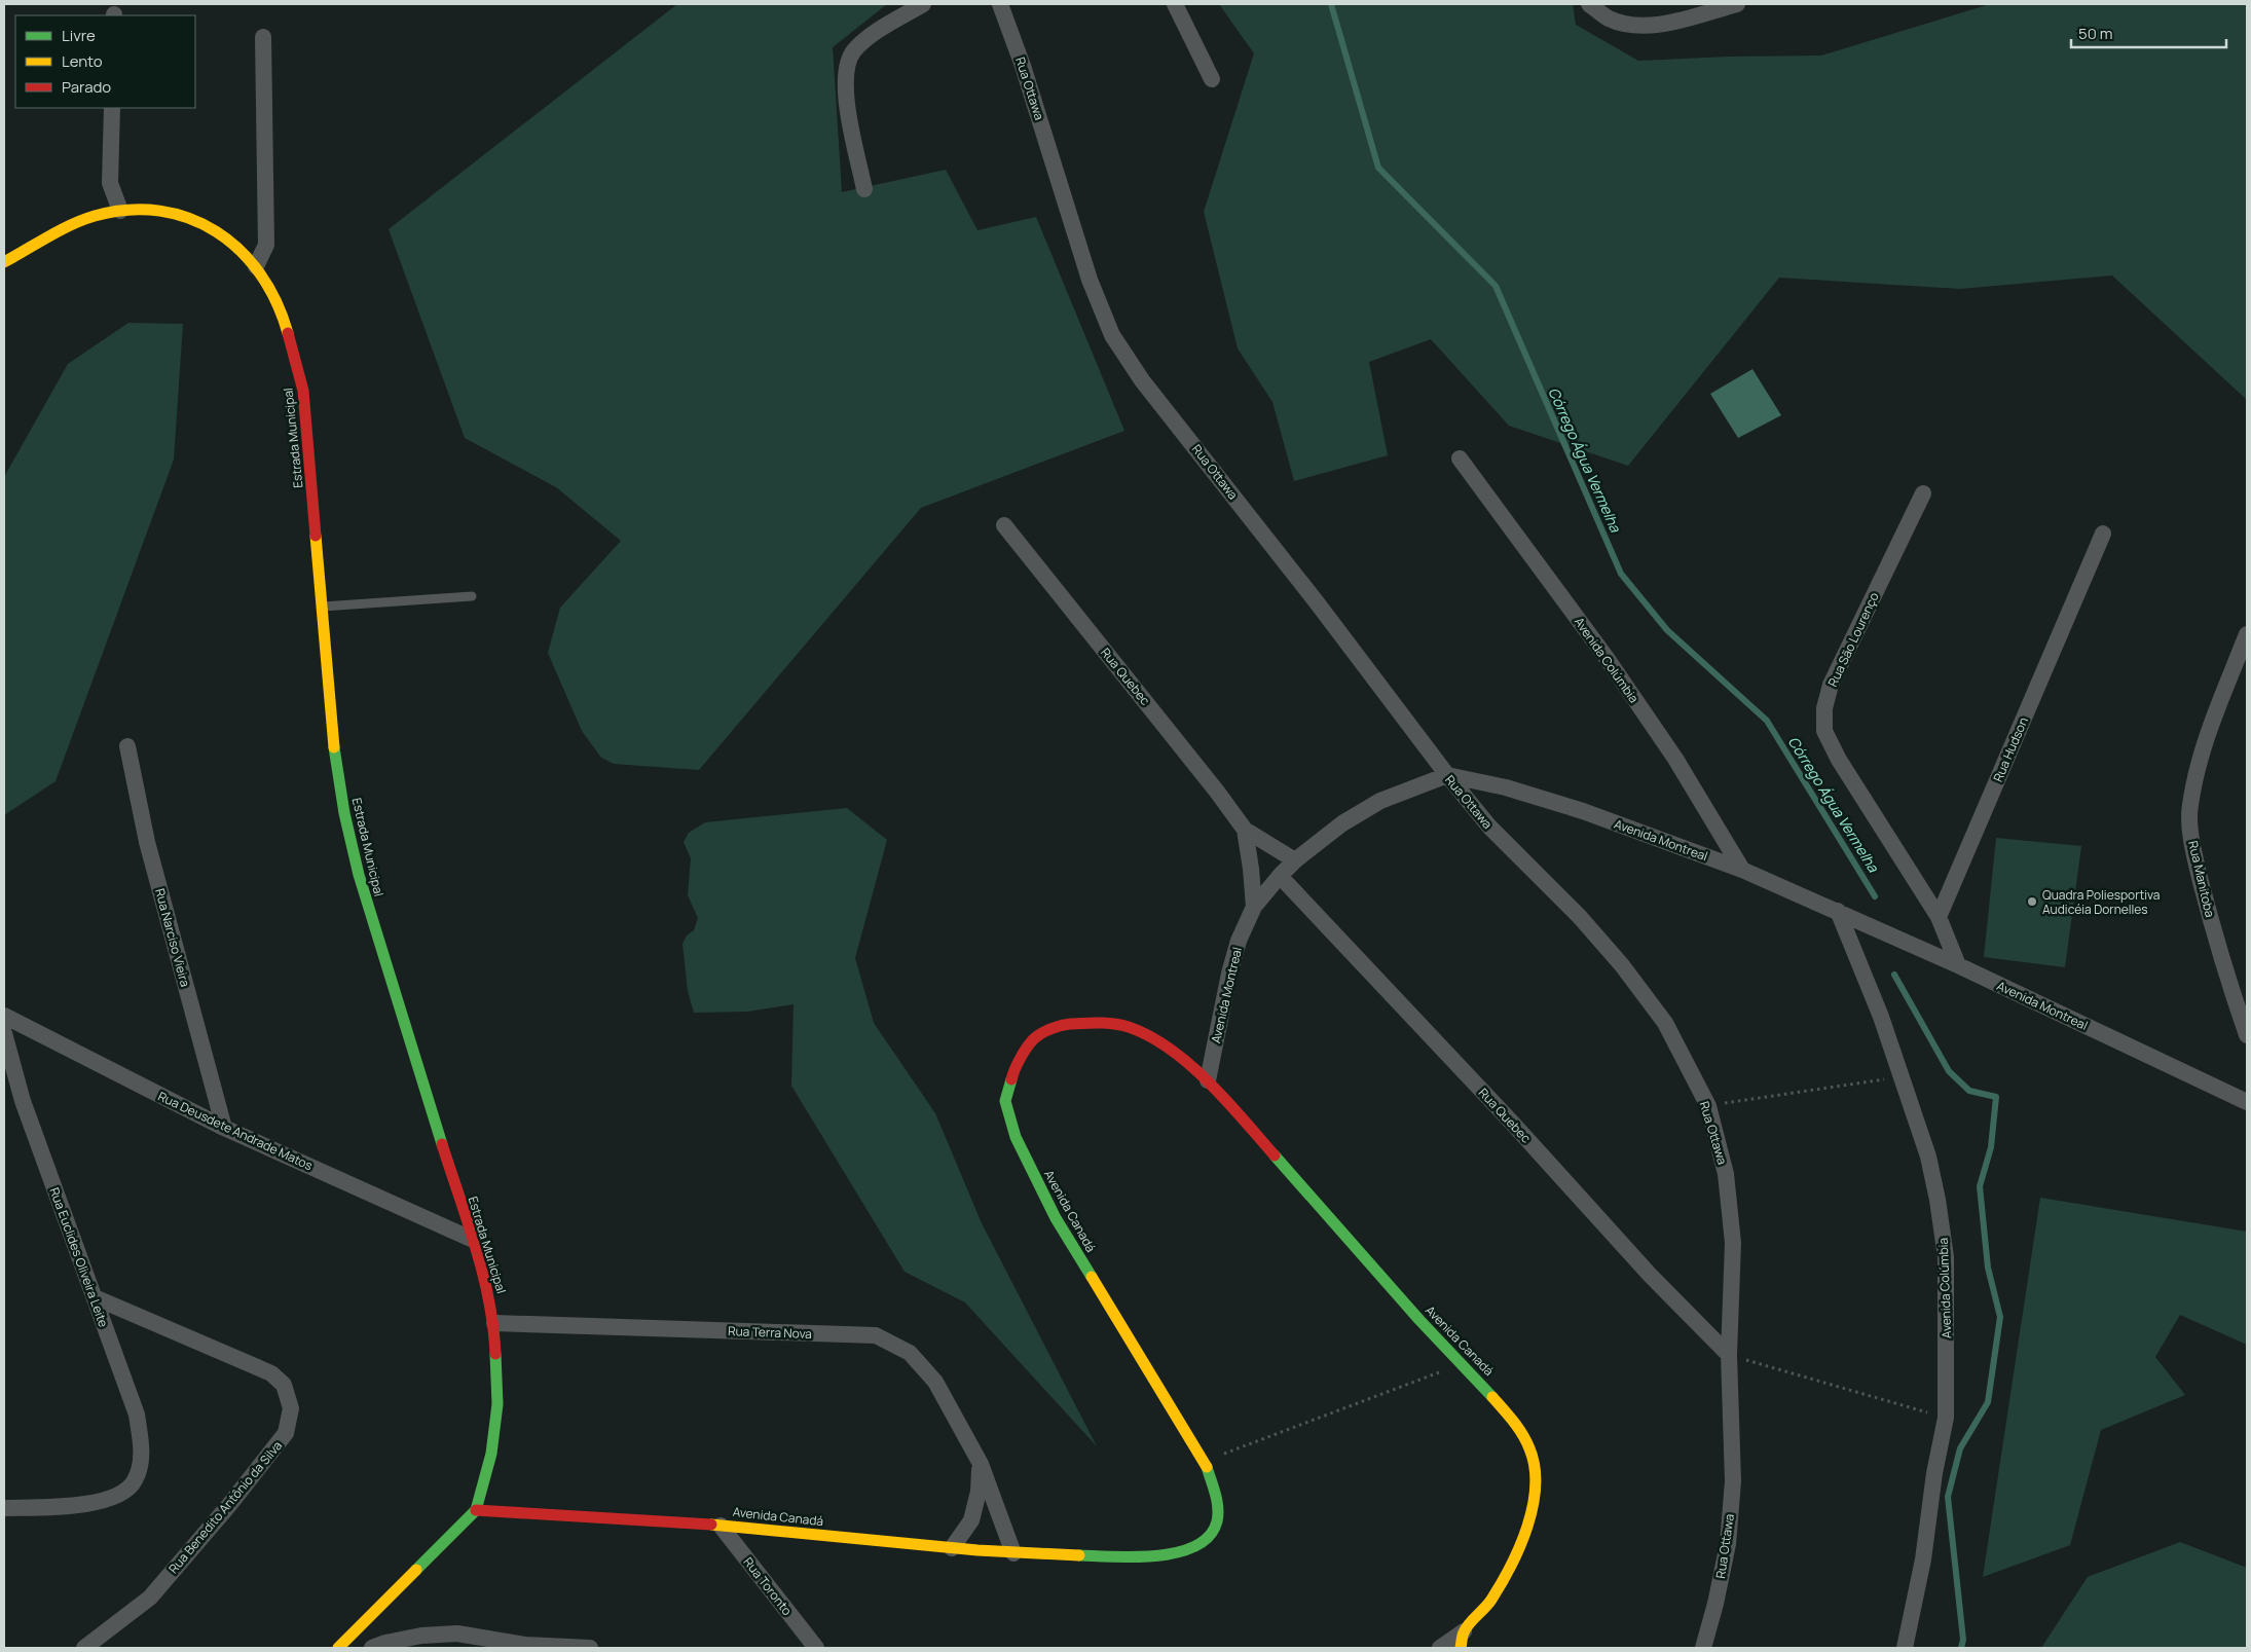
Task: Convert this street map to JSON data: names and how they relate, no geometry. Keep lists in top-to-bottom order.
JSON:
{
  "streets": {
    "street": [
      "Rua Ottawa",
      "Estrada Municipal",
      "Rua São Lourenço",
      "Avenida Colúmbia",
      "Rua Quebec",
      "Rua Hudson",
      "Avenida Montreal",
      "Rua Manitoba",
      "Rua Narciso Vieira",
      "Rua Deusdete Andrade Matos",
      "Avenida Canadá",
      "Rua Euclides Oliveira Leite",
      "Rua Terra Nova",
      "Rua Benedito Antônio da Silva",
      "Rua Toronto"
    ]
  },
  "crossings": [
    ["Rua Ottawa", "Rua Quebec"],
    ["Rua Ottawa", "Avenida Montreal"],
    ["Estrada Municipal", "Rua Deusdete Andrade Matos"],
    ["Estrada Municipal", "Avenida Canadá"],
    ["Estrada Municipal", "Rua Terra Nova"],
    ["Rua São Lourenço", "Rua Hudson"],
    ["Avenida Colúmbia", "Avenida Montreal"],
    ["Rua Quebec", "Avenida Montreal"],
    ["Avenida Montreal", "Avenida Canadá"],
    ["Rua Narciso Vieira", "Rua Deusdete Andrade Matos"],
    ["Avenida Canadá", "Rua Terra Nova"],
    ["Avenida Canadá", "Rua Toronto"],
    ["Rua Euclides Oliveira Leite", "Rua Benedito Antônio da Silva"]
  ],
  "water": ["Córrego Água Vermelha"],
  "places": ["Quadra Poliesportiva Audicéia Dornelles"],
  "legend": ["Livre", "Lento", "Parado"],
  "scale_bar": "50 m"
}
